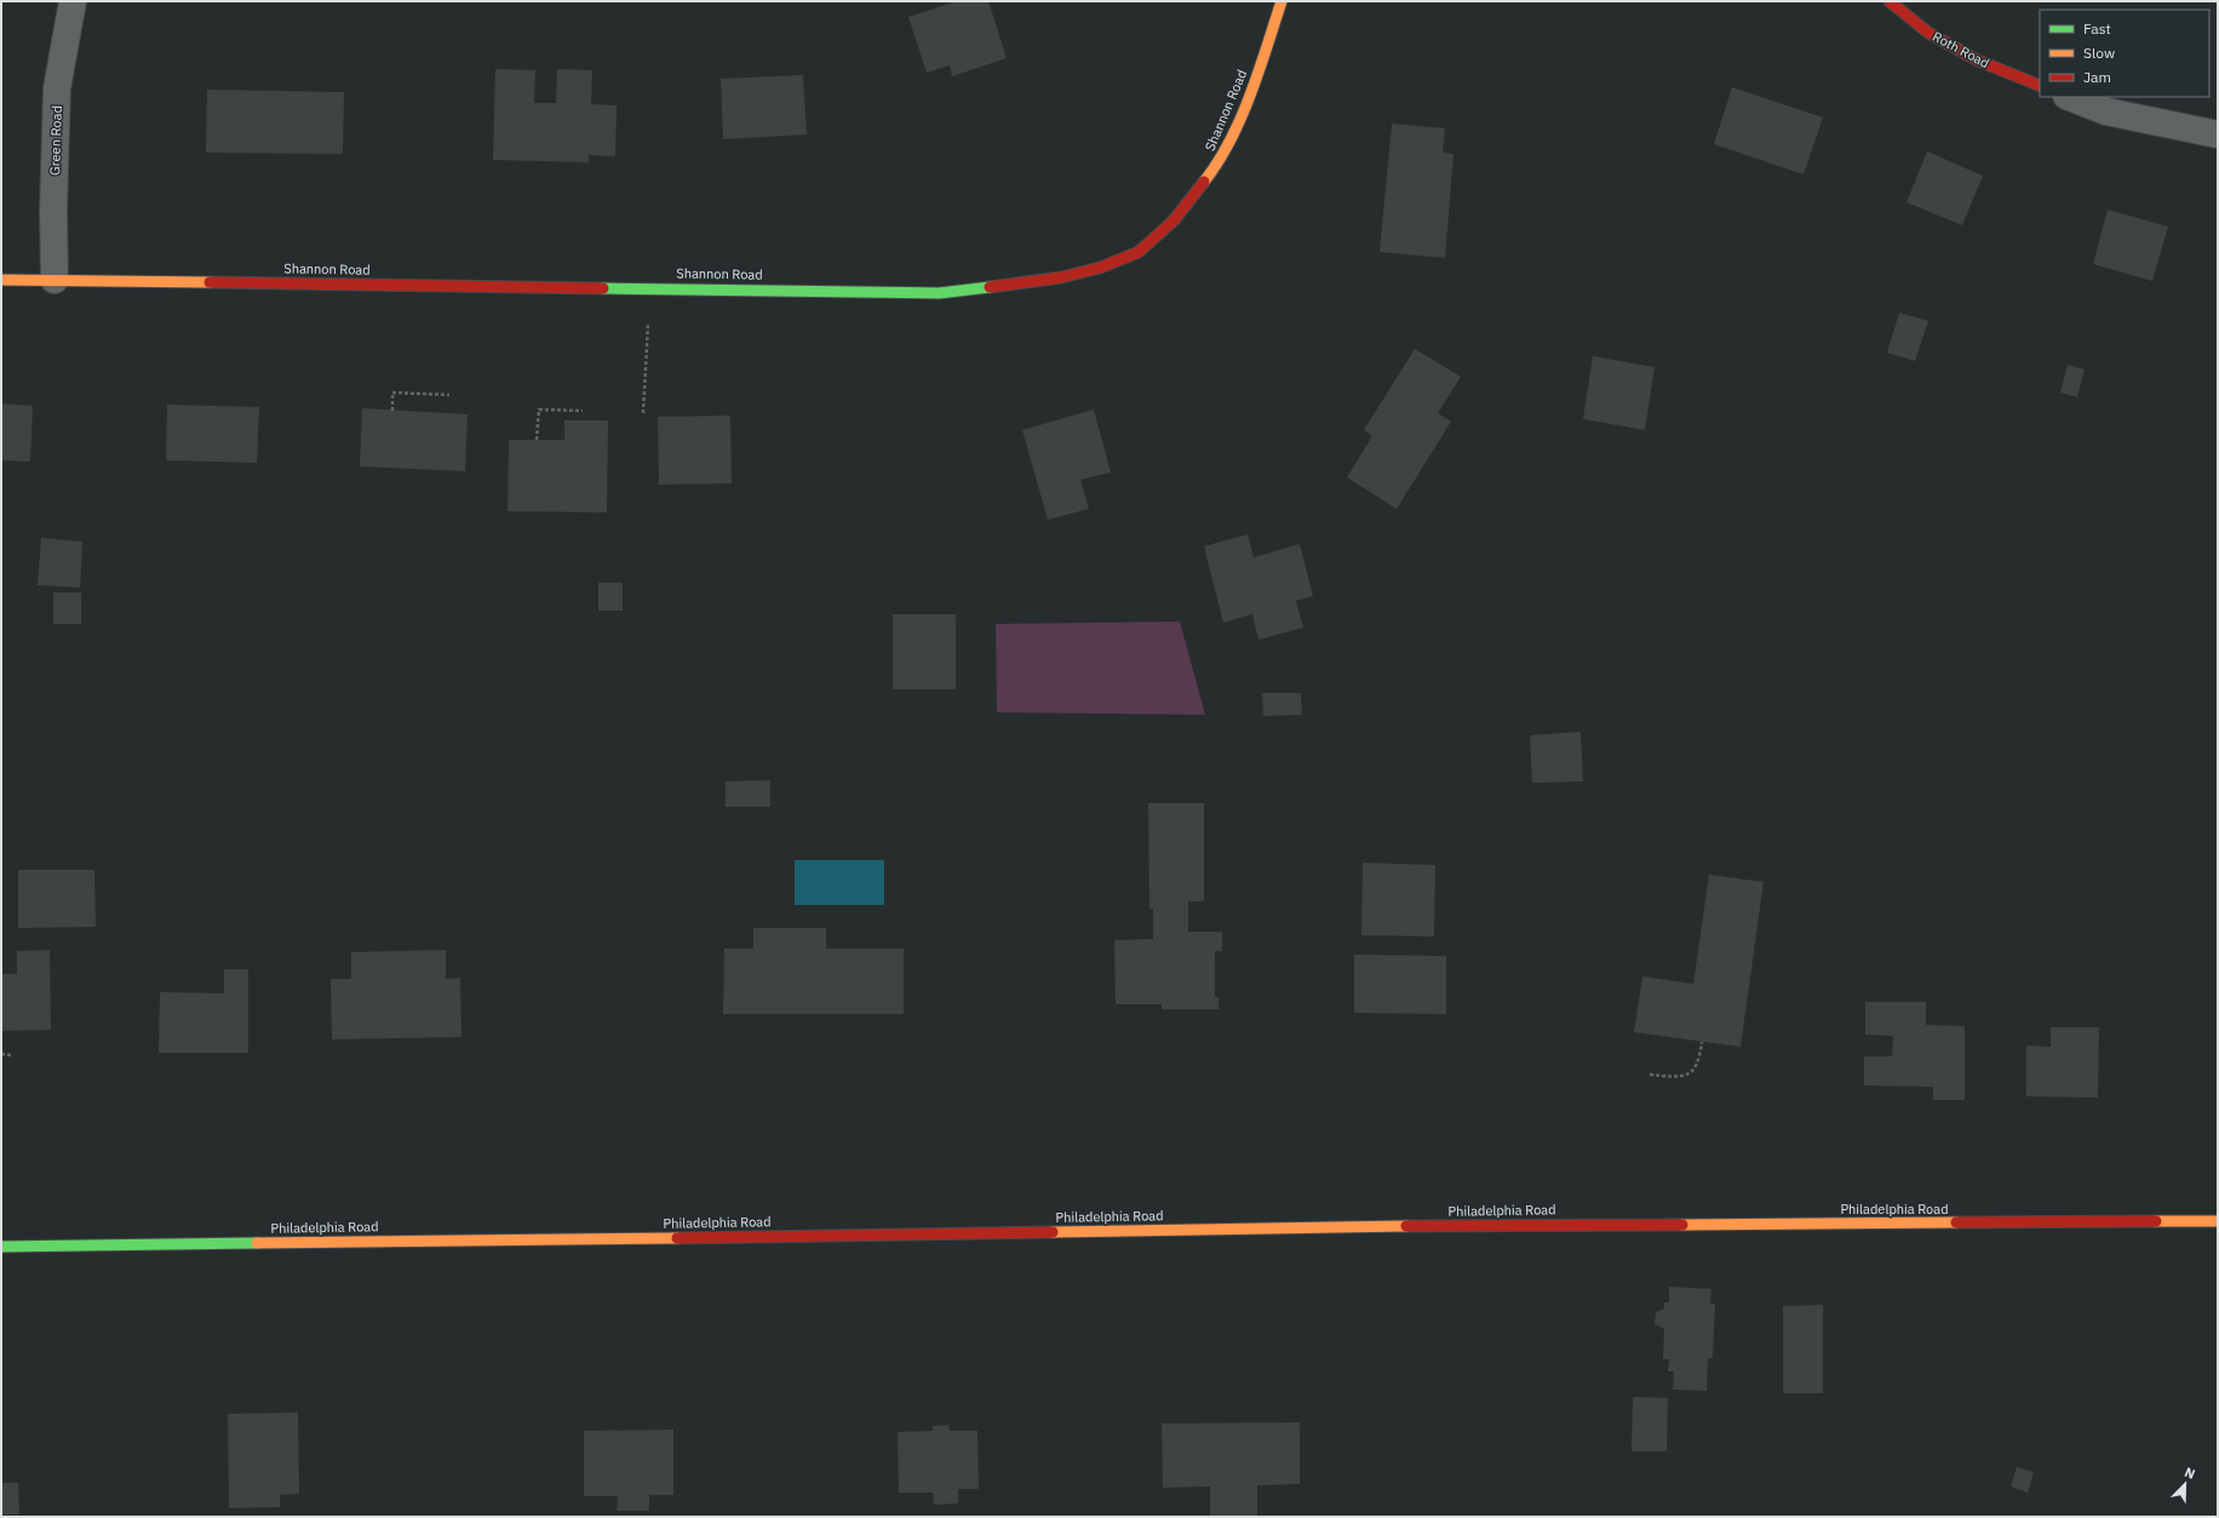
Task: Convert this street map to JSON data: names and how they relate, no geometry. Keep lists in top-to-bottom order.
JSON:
{
  "streets": {
    "main road": ["Roth Road", "Shannon Road", "Philadelphia Road"],
    "street": ["Green Road"]
  },
  "crossings": [
    ["Shannon Road", "Green Road"]
  ],
  "legend": ["Fast", "Slow", "Jam"],
  "north": "top right"
}
